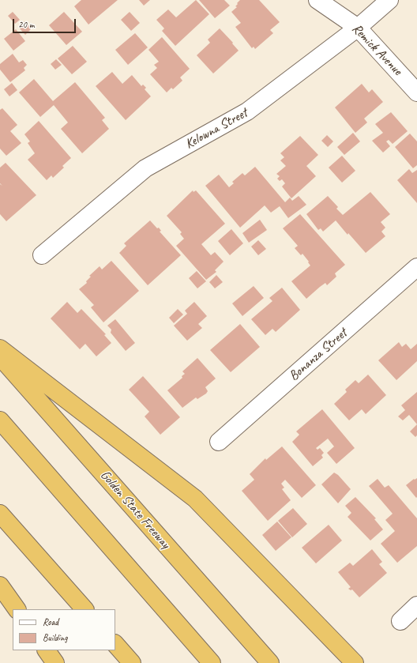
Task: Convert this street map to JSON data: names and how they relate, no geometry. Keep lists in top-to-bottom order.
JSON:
{
  "streets": {
    "highway": ["Golden State Freeway"],
    "street": ["Remick Avenue", "Kelowna Street", "Bonanza Street"]
  },
  "crossings": [
    ["Remick Avenue", "Kelowna Street"]
  ],
  "legend": ["Road", "Building"],
  "scale_bar": "20 m"
}
